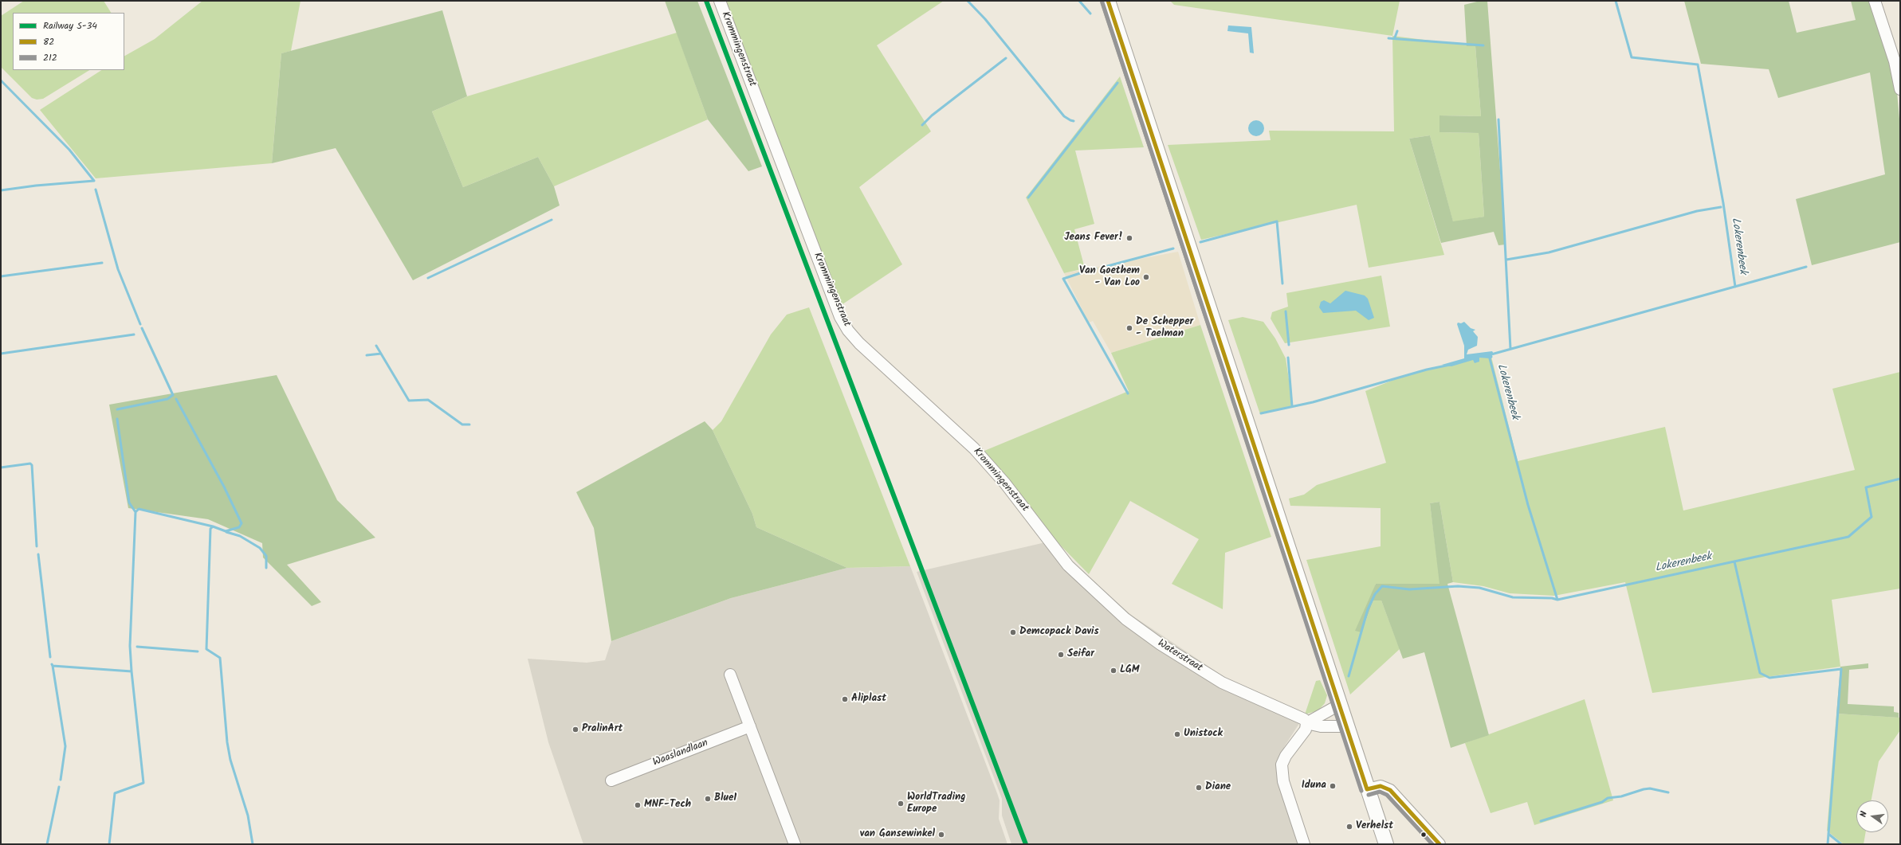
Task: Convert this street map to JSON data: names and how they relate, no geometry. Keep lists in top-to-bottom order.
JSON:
{
  "streets": {
    "street": ["Krommingenstraat", "Waterstraat", "Waaslandlaan"]
  },
  "crossings": [
    ["Krommingenstraat", "Waterstraat"]
  ],
  "water": ["Lokerenbeek"],
  "places": [
    "Jeans Fever!",
    "Van Goethem - Van Loo",
    "De Schepper - Taelman",
    "Demcopack Davis",
    "Seifar",
    "LGM",
    "Aliplast",
    "PralinArt",
    "Unistock",
    "Iduna",
    "Diane",
    "Blue1",
    "WorldTrading Europe",
    "MNF-Tech",
    "Verhelst",
    "van Gansewinkel"
  ],
  "lines": ["rail line S-34", "transit line 82", "transit line 212"],
  "legend": ["Railway S-34", "82", "212"],
  "north": "left"
}
